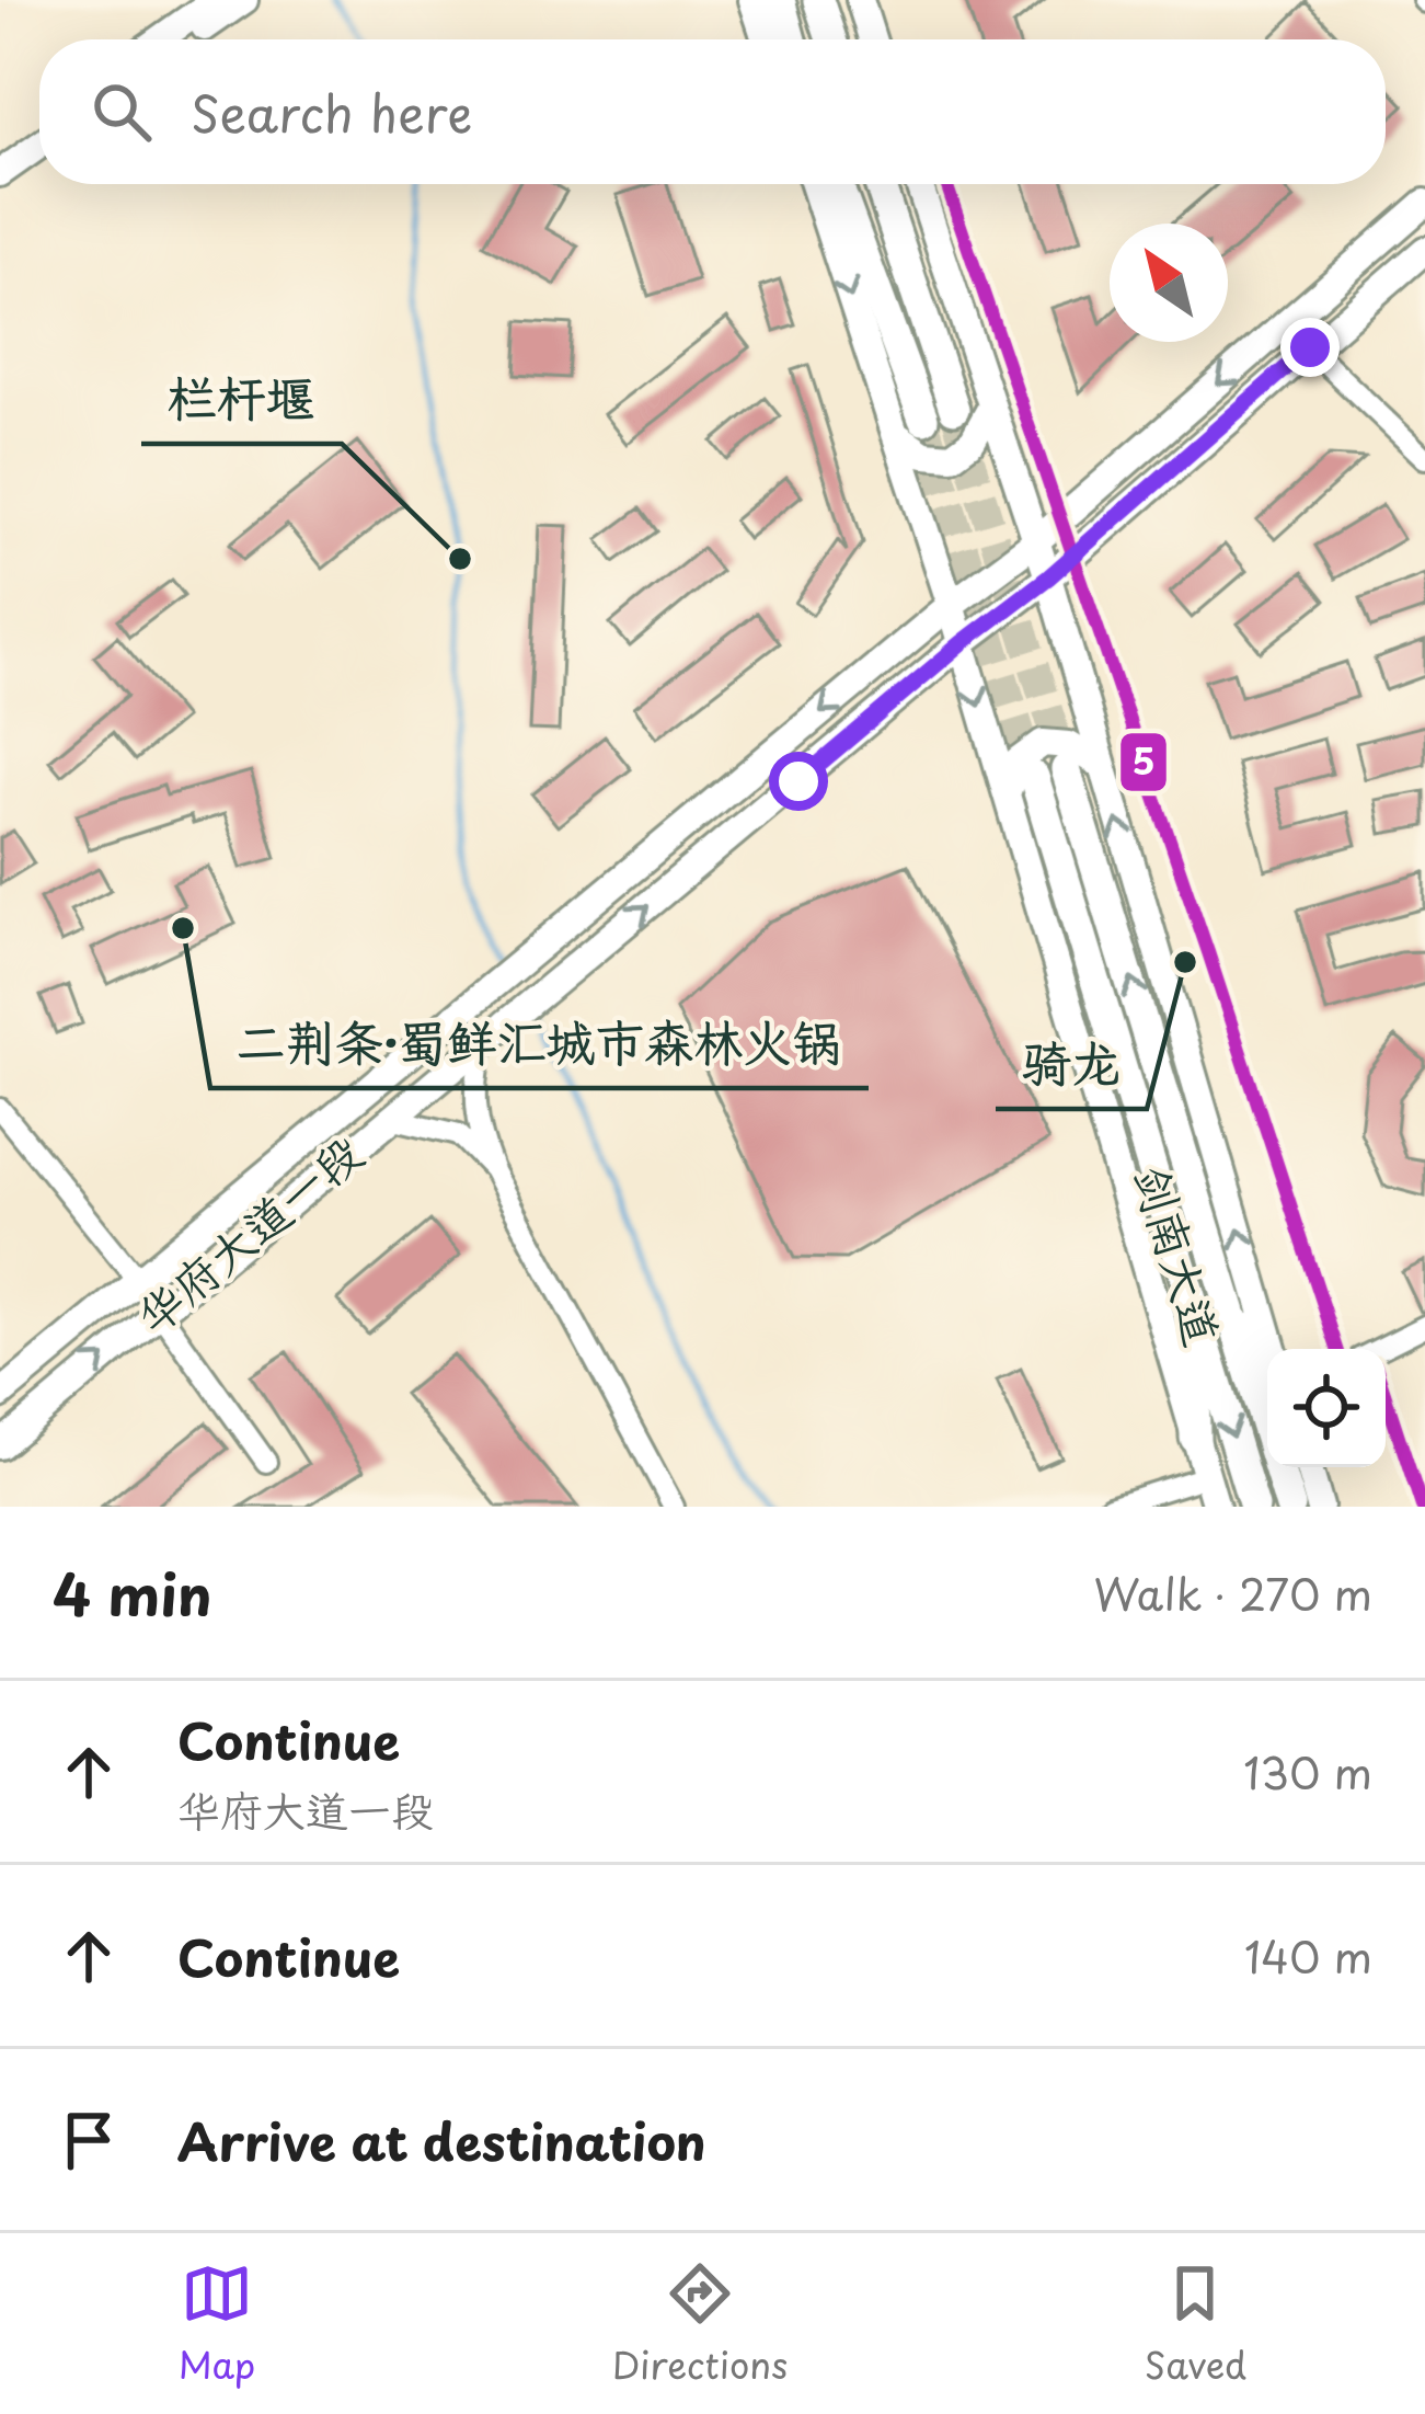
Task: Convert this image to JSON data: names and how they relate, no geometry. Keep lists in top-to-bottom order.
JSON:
{
  "streets": {
    "highway": ["剑南大道"],
    "main road": ["华府大道一段"]
  },
  "places": ["栏杆堰", "二荆条·蜀鲜汇城市森林火锅", "骑龙"],
  "lines": ["transit line 5"],
  "north": "top left",
  "page": {
    "search": "Search here",
    "heading": ["4 min", "Walk · 270 m"],
    "list": [
      ["Continue", "华府大道一段", "130 m"],
      ["Continue", "140 m"],
      "Arrive at destination"
    ],
    "nav": ["Map", "Directions", "Saved"]
  }
}
